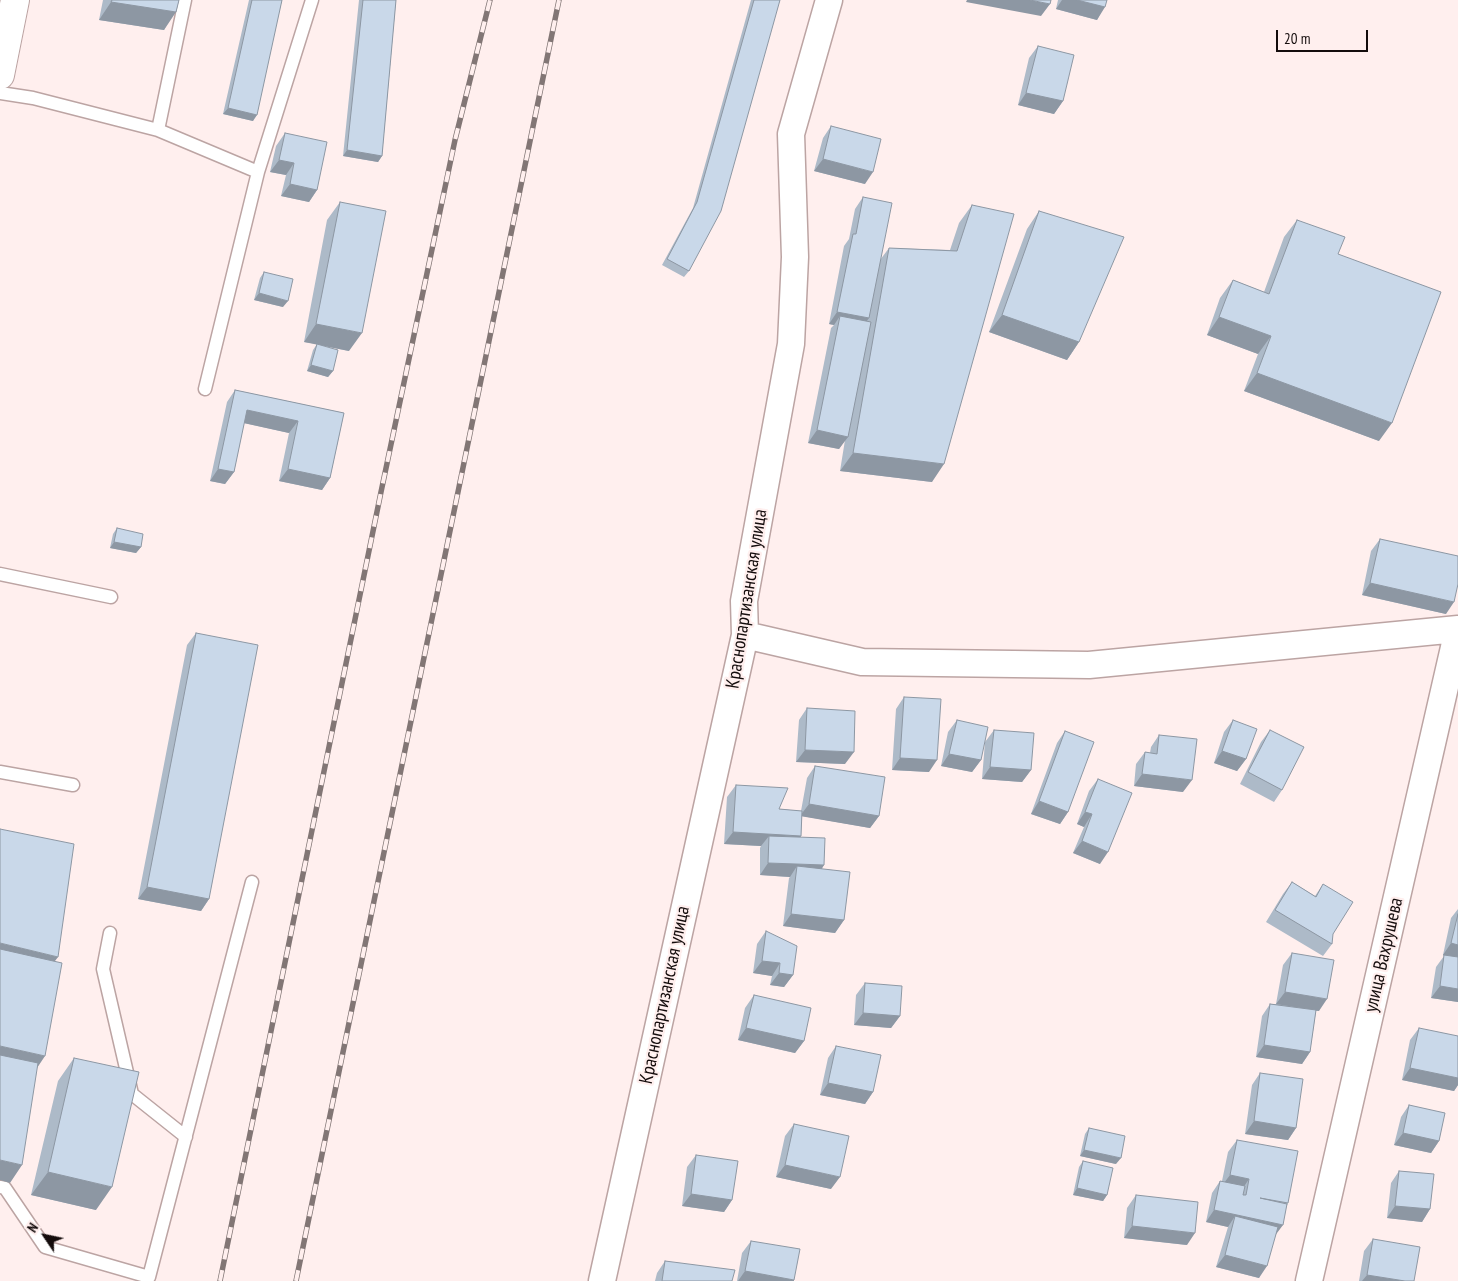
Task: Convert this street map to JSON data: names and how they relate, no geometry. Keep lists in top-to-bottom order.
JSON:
{
  "streets": {
    "street": ["Краснопартизанская улица", "улица Вахрушева"]
  },
  "scale_bar": "20 m",
  "north": "top left"
}
